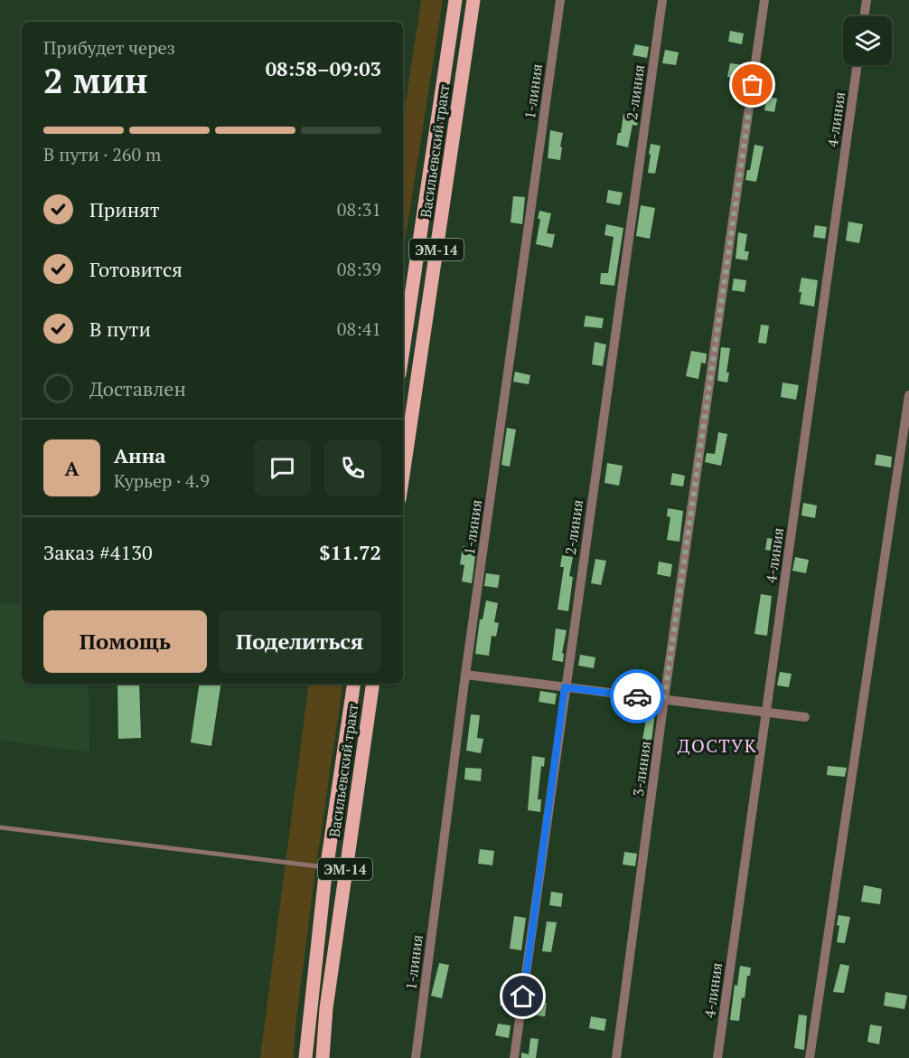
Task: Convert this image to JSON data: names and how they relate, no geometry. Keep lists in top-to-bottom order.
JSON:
{
  "streets": {
    "main road": ["Васильевский тракт", "ЭМ-14"],
    "street": [
      "1-линия",
      "2-линия",
      "4-линия",
      "3-линия"
    ]
  },
  "districts": ["ДОСТУК"],
  "page": {
    "heading": ["2 мин", "Прибудет через", "08:58–09:03"],
    "panel": [
      "Анна",
      "Курьер · 4.9",
      "Заказ #4130",
      "$11.72"
    ],
    "bar": "В пути · 260 m",
    "list": [
      ["Принят", "08:31"],
      ["Готовится", "08:39"],
      ["В пути", "08:41"],
      "Доставлен"
    ],
    "round": "А",
    "buttons": ["Помощь", "Поделиться"]
  }
}
